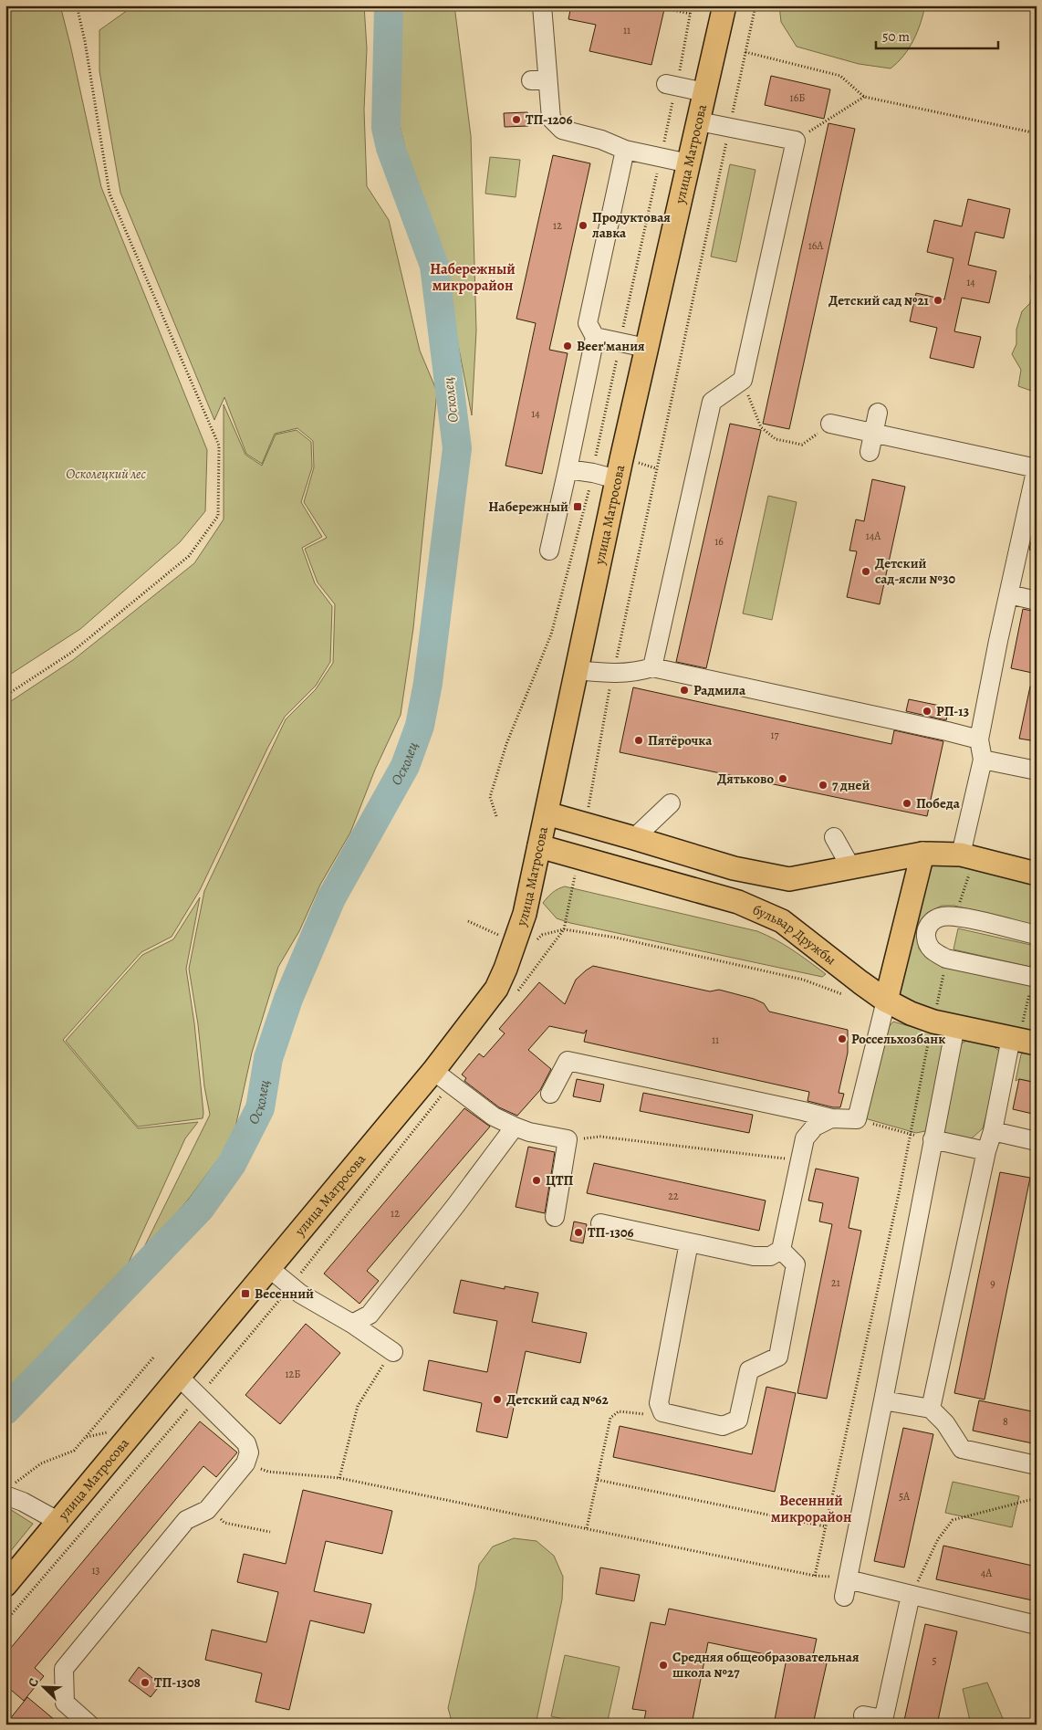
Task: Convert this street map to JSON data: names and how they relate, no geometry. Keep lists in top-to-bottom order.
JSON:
{
  "streets": {
    "main road": ["улица Матросова", "бульвар Дружбы"]
  },
  "crossings": [
    ["улица Матросова", "бульвар Дружбы"]
  ],
  "districts": ["Набережный микрорайон", "Весенний микрорайон"],
  "water": ["Осколец"],
  "parks": ["Осколецкий лес"],
  "places": {
    "other": [
      "ТП-1206",
      "Продуктовая лавка",
      "Детский сад №21",
      "Beer'мания",
      "Детский сад-ясли №30",
      "Радмила",
      "РП-13",
      "Пятёрочка",
      "Дятьково",
      "7 дней",
      "Победа",
      "Россельхозбанк",
      "ЦТП",
      "ТП-1306",
      "Детский сад №62",
      "Средняя общеобразовательная школа №27",
      "ТП-1308"
    ],
    "transit": ["Набережный", "Весенний"]
  },
  "house_numbers": [
    "11",
    "16Б",
    "12",
    "16А",
    "14",
    "14",
    "14А",
    "16",
    "17",
    "11",
    "22",
    "12",
    "21",
    "9",
    "12Б",
    "8",
    "5А",
    "13",
    "4А",
    "5"
  ],
  "scale_bar": "50 m",
  "north": "top left"
}
